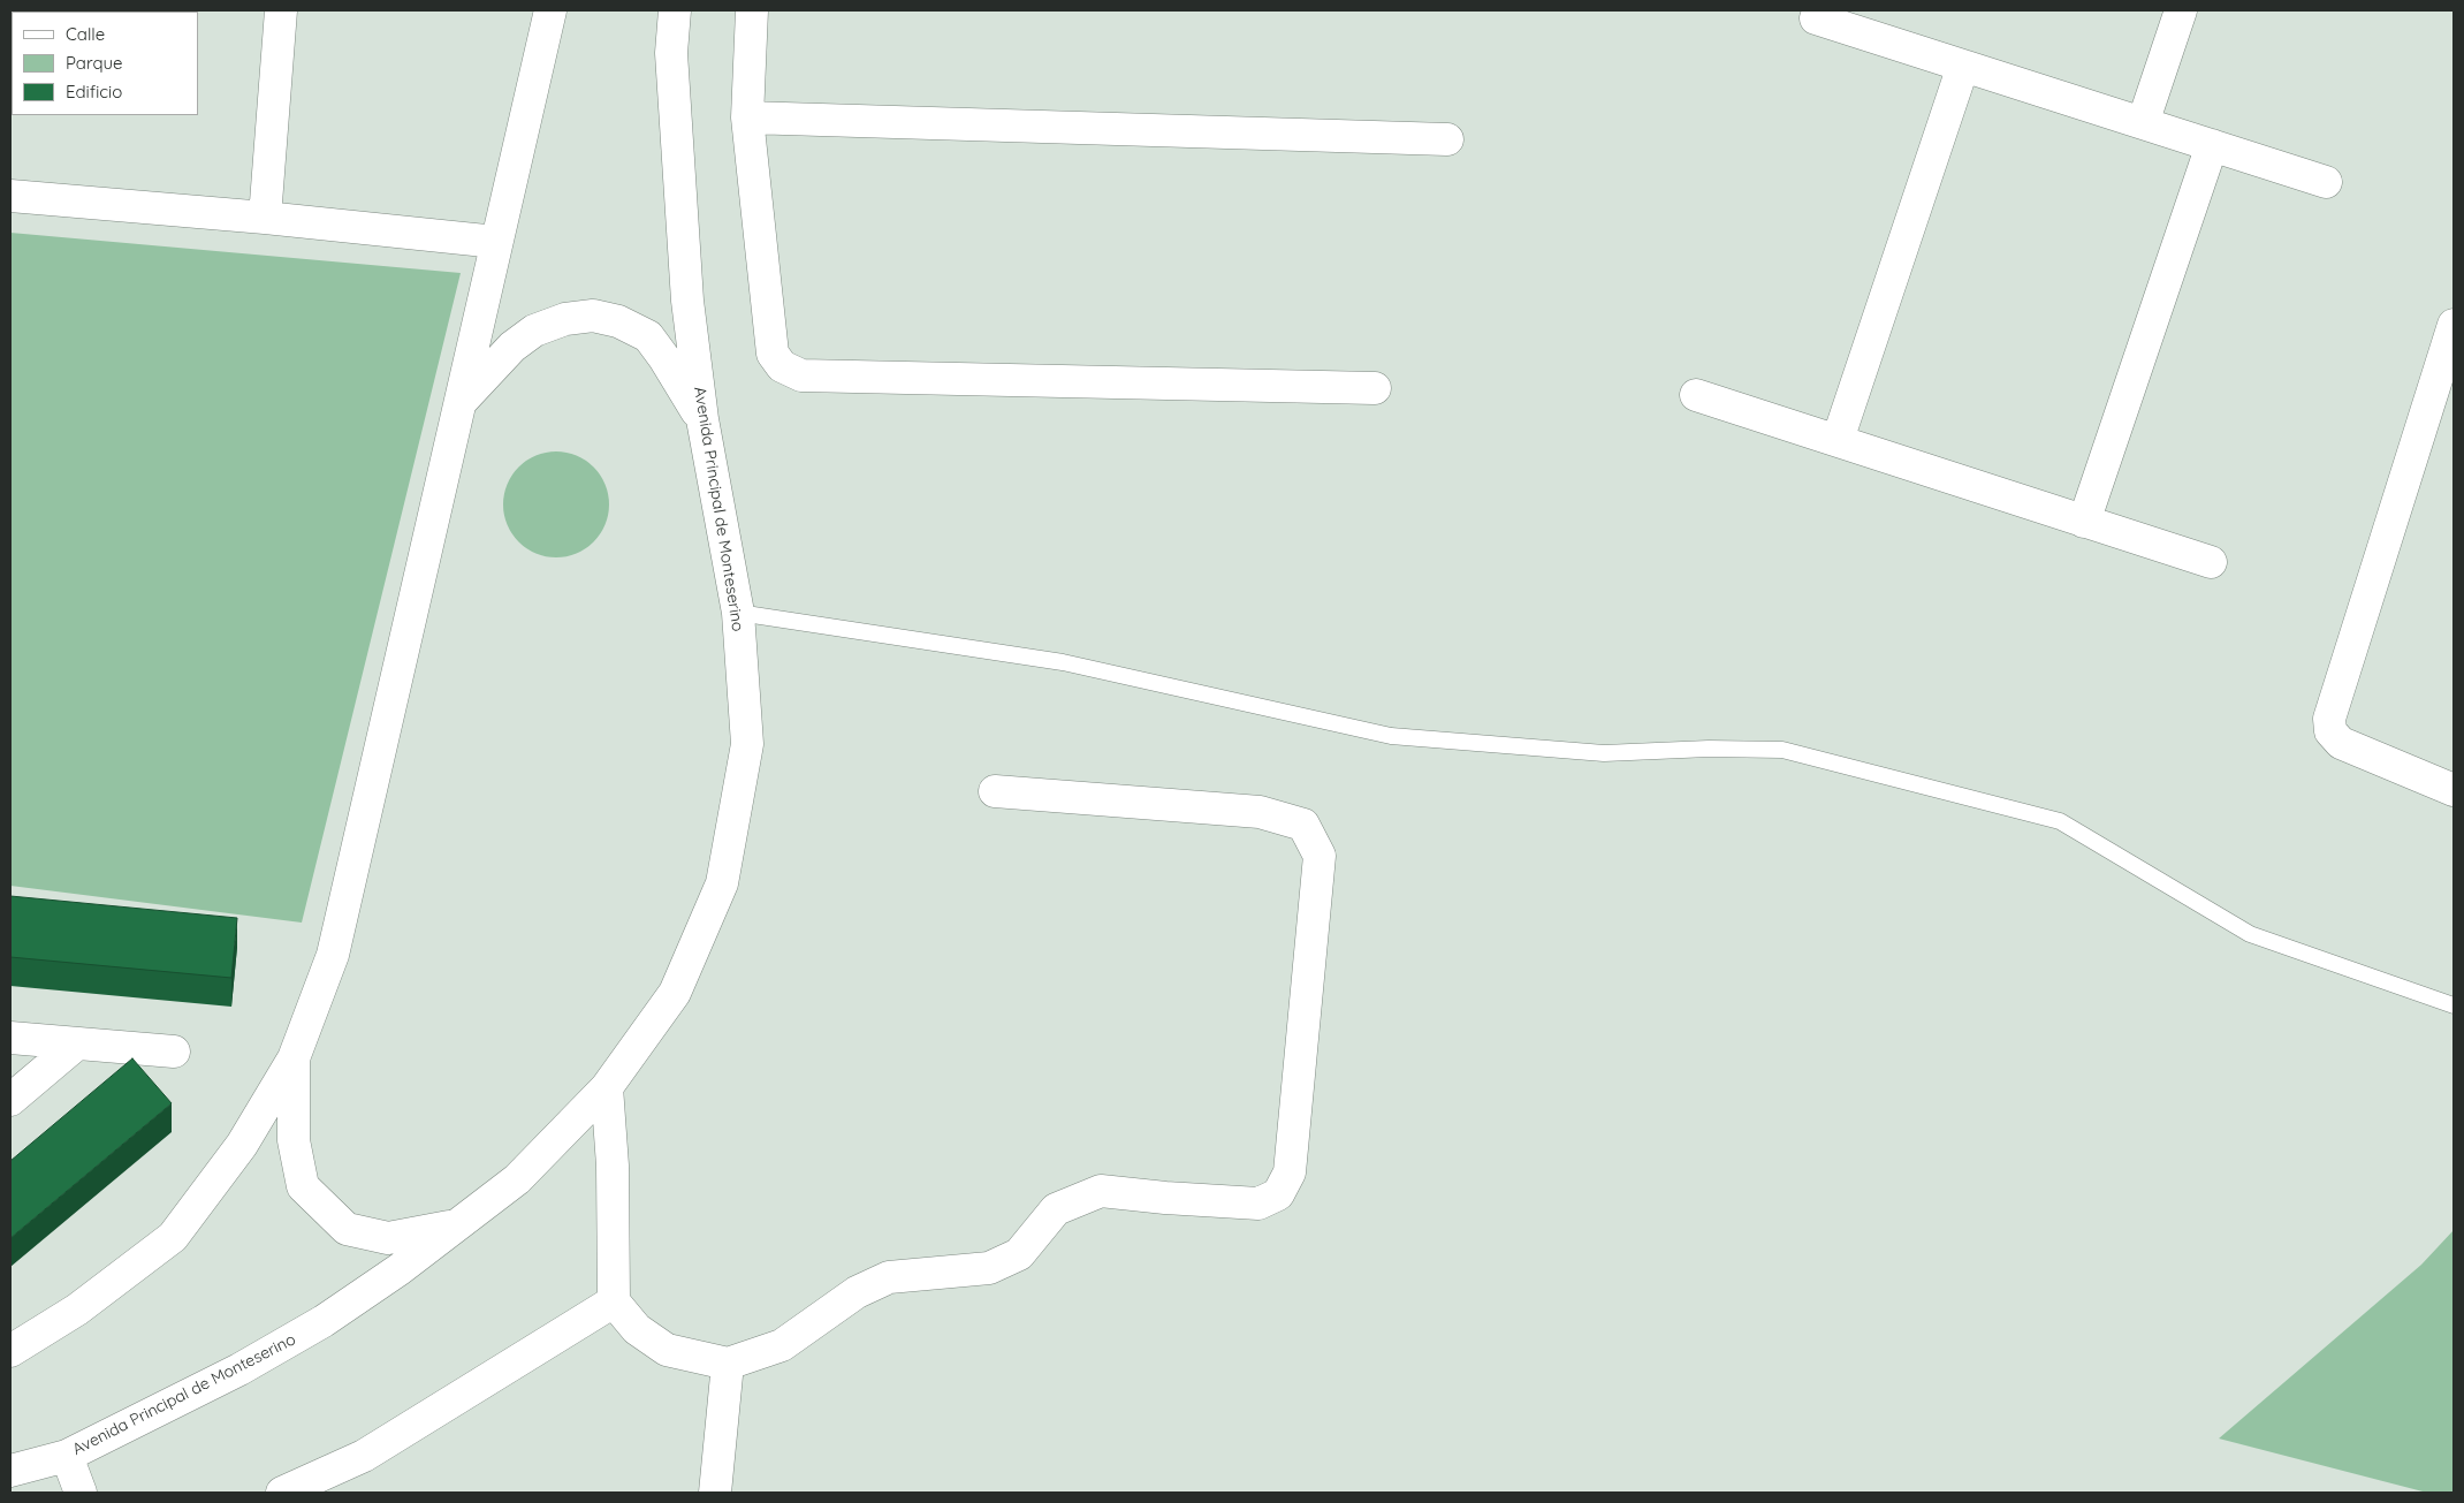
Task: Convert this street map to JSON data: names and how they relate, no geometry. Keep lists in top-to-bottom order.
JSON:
{
  "streets": {
    "street": ["Avenida Principal de Monteserino"]
  },
  "legend": ["Calle", "Parque", "Edificio"]
}
